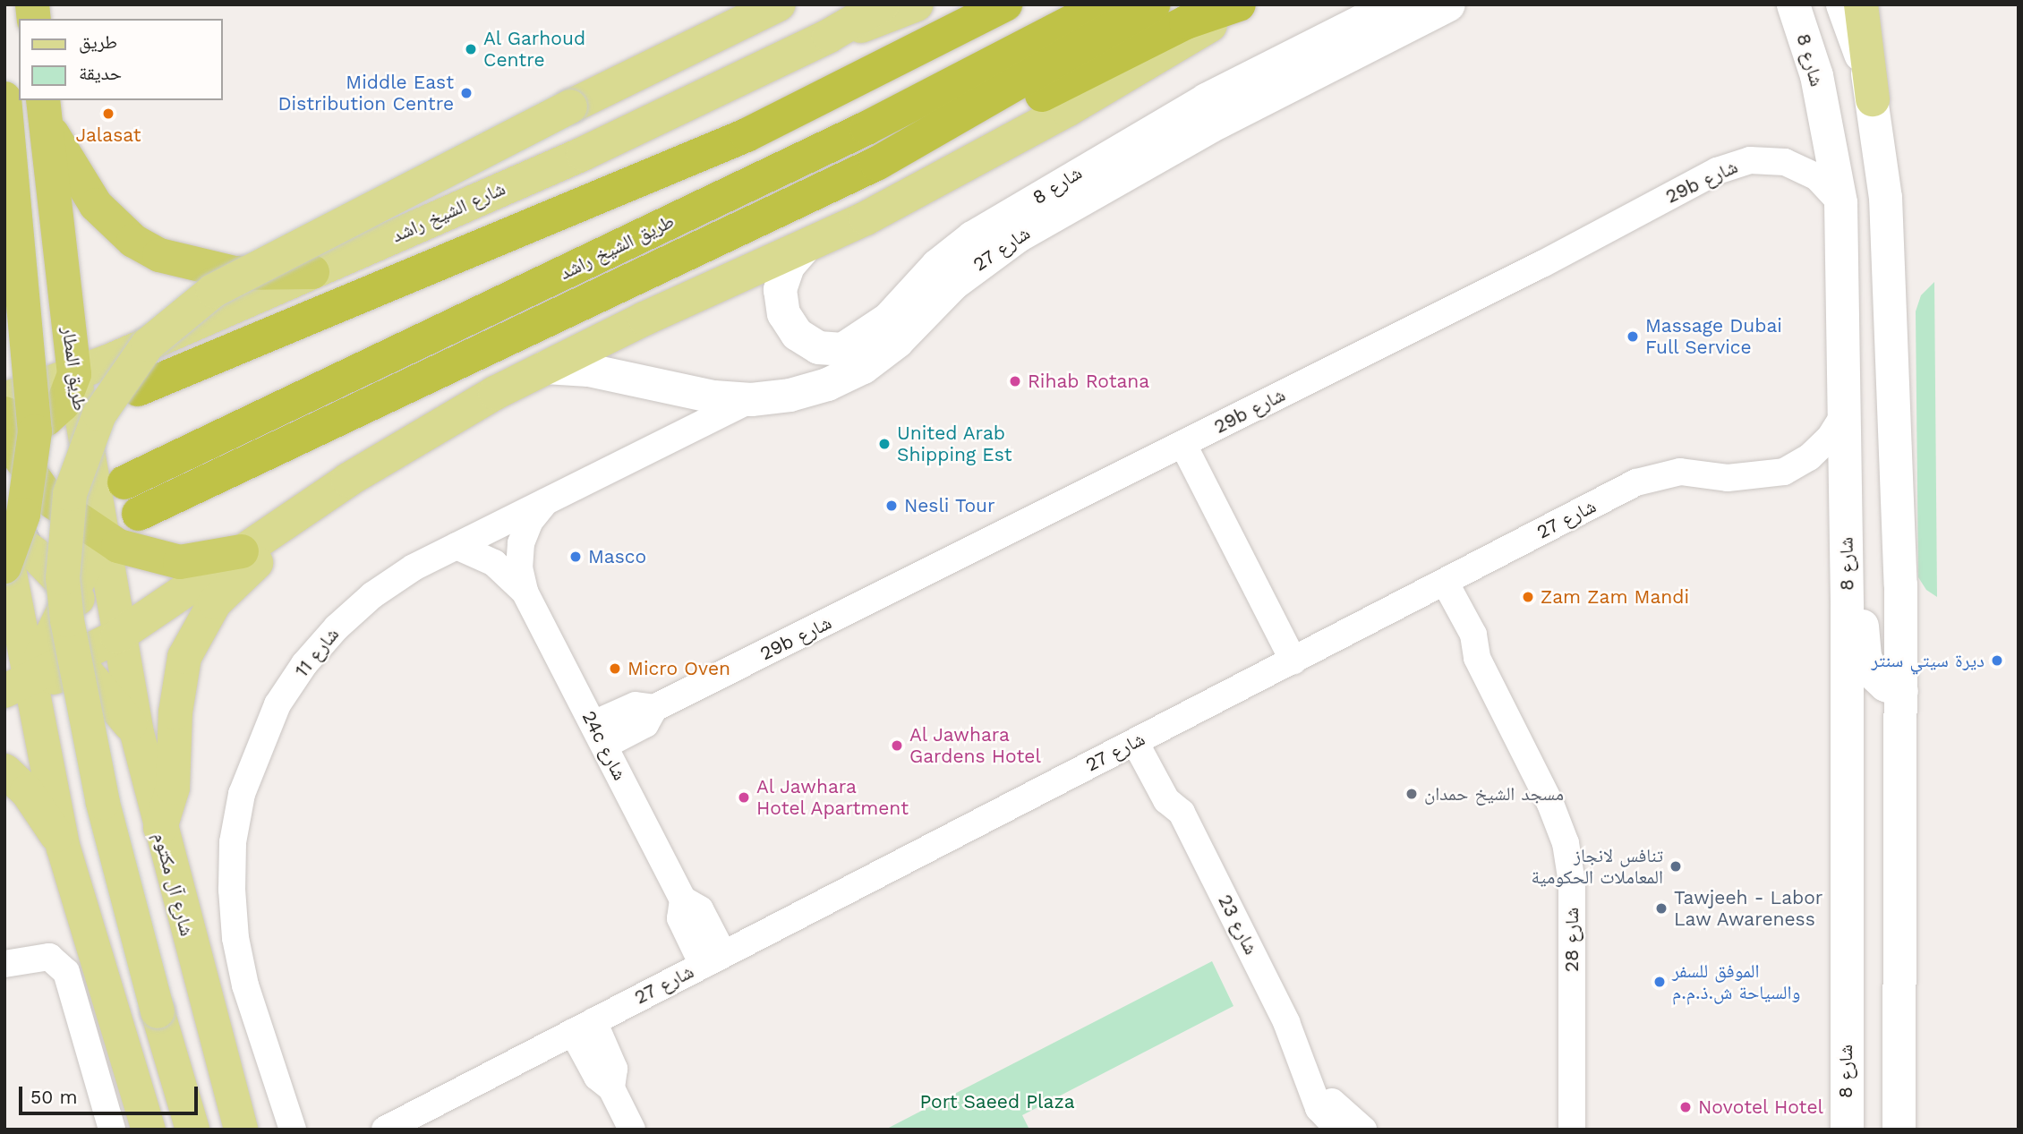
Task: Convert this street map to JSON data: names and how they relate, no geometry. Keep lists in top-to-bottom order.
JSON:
{
  "streets": {
    "highway": ["طريق الشيخ راشد", "طريق المطار"],
    "main road": ["شارع الشيخ راشد", "شارع آل مكتوم"],
    "street": [
      "شارع 8",
      "29b شارع",
      "شارع 27",
      "شارع 11",
      "24c شارع",
      "شارع 23",
      "شارع 28"
    ]
  },
  "crossings": [
    ["شارع 8", "29b شارع"],
    ["شارع 8", "شارع 27"],
    ["29b شارع", "24c شارع"],
    ["شارع الشيخ راشد", "طريق المطار"],
    ["شارع 27", "شارع 11"],
    ["شارع 27", "24c شارع"],
    ["شارع 27", "شارع 23"],
    ["شارع 27", "شارع 28"],
    ["طريق المطار", "شارع آل مكتوم"],
    ["شارع 11", "24c شارع"]
  ],
  "parks": ["Port Saeed Plaza"],
  "places": [
    "Al Garhoud Centre",
    "Middle East Distribution Centre",
    "Jalasat",
    "Massage Dubai Full Service",
    "Rihab Rotana",
    "United Arab Shipping Est",
    "Nesli Tour",
    "Masco",
    "Zam Zam Mandi",
    "ديرة سيتي سنتر",
    "Micro Oven",
    "Al Jawhara Gardens Hotel",
    "مسجد الشيخ حمدان",
    "Al Jawhara Hotel Apartment",
    "تنافس لانجاز المعاملات الحكومية",
    "Tawjeeh - Labor Law Awareness",
    "الموفق للسفر والسياحة ش.ذ.م.م",
    "Novotel Hotel"
  ],
  "legend": ["طريق", "حديقة"],
  "scale_bar": "50 m"
}
